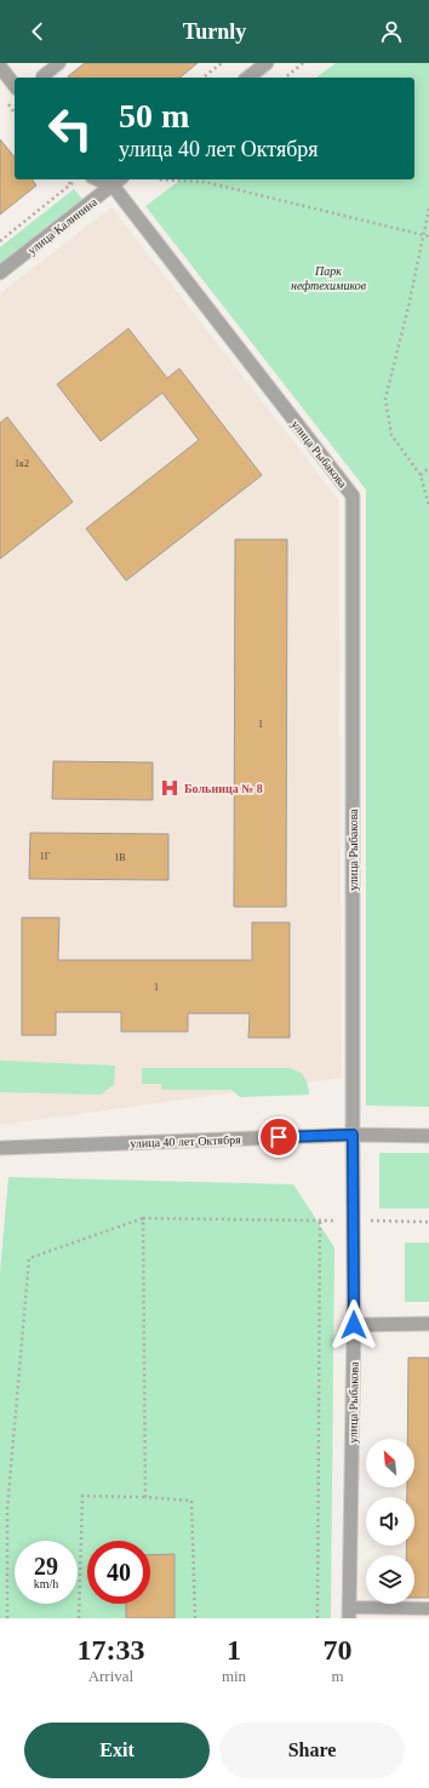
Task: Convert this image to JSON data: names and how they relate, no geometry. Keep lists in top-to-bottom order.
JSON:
{
  "streets": {
    "street": ["улица Калинина", "улица Рыбакова", "улица 40 лет Октября"]
  },
  "crossings": [
    ["улица Калинина", "улица Рыбакова"],
    ["улица Рыбакова", "улица 40 лет Октября"]
  ],
  "parks": ["Парк нефтехимиков"],
  "places": {
    "hospital": ["Больница № 8"]
  },
  "house_numbers": [
    "1к2",
    "1",
    "1Г",
    "1В",
    "1"
  ],
  "north": "top left",
  "page": {
    "header": "Turnly",
    "turn": ["50 m", "улица 40 лет Октября"],
    "speed": "29 km/h",
    "limit": "40",
    "eta": [
      "17:33",
      "Arrival",
      "1",
      "min",
      "70",
      "m"
    ],
    "buttons": ["Exit", "Share"]
  }
}
